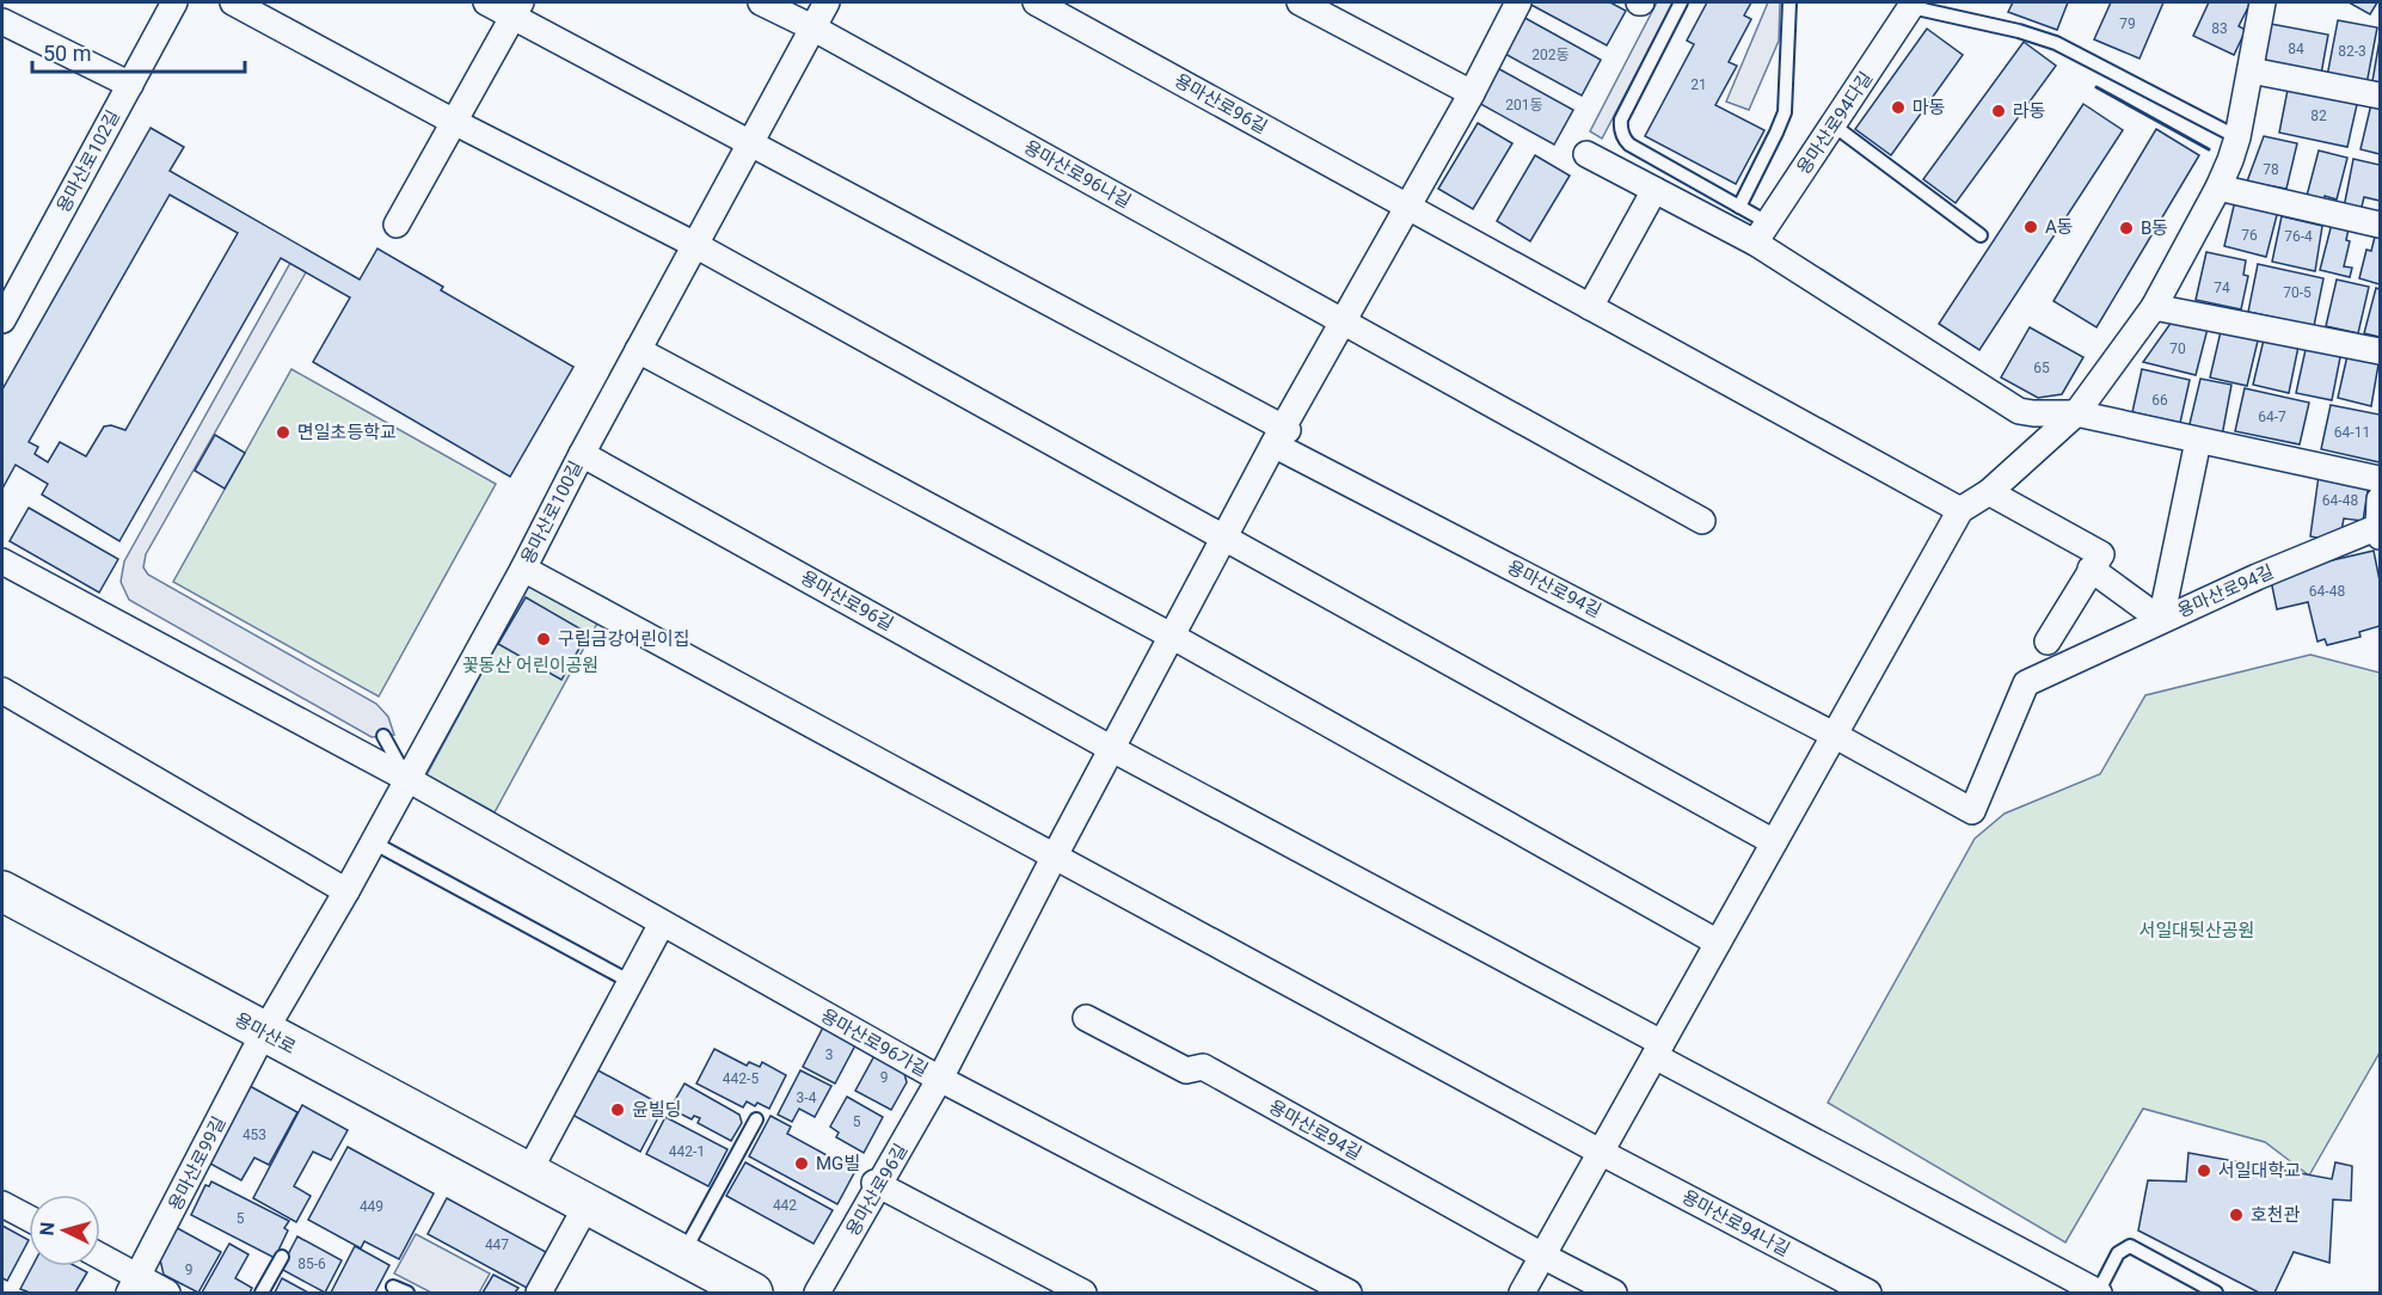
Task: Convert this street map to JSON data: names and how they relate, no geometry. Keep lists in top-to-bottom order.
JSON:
{
  "streets": {
    "main road": ["용마산로"],
    "street": [
      "용마산로96길",
      "용마산로94다길",
      "용마산로102길",
      "용마산로96나길",
      "용마산로100길",
      "용마산로94길",
      "용마산로96가길",
      "용마산로99길",
      "용마산로94나길"
    ]
  },
  "crossings": [
    ["용마산로96길", "용마산로96나길"],
    ["용마산로96길", "용마산로100길"],
    ["용마산로96길", "용마산로94길"],
    ["용마산로96길", "용마산로96가길"],
    ["용마산로96나길", "용마산로100길"],
    ["용마산로100길", "용마산로94길"],
    ["용마산로100길", "용마산로"],
    ["용마산로100길", "용마산로96가길"],
    ["용마산로100길", "용마산로99길"],
    ["용마산로", "용마산로99길"]
  ],
  "parks": ["꽃동산 어린이공원", "서일대뒷산공원"],
  "places": [
    "마동",
    "라동",
    "A동",
    "B동",
    "면일초등학교",
    "구립금강어린이집",
    "윤빌딩",
    "MG빌",
    "서일대학교",
    "호천관"
  ],
  "house_numbers": [
    "79",
    "83",
    "84",
    "82-3",
    "202동",
    "21",
    "201동",
    "82",
    "78",
    "76",
    "76-4",
    "74",
    "70-5",
    "70",
    "65",
    "66",
    "64-7",
    "64-11",
    "64-48",
    "64-48",
    "3",
    "9",
    "442-5",
    "3-4",
    "5",
    "453",
    "442-1",
    "442",
    "449",
    "5",
    "447",
    "85-6",
    "9"
  ],
  "scale_bar": "50 m",
  "north": "left"
}
